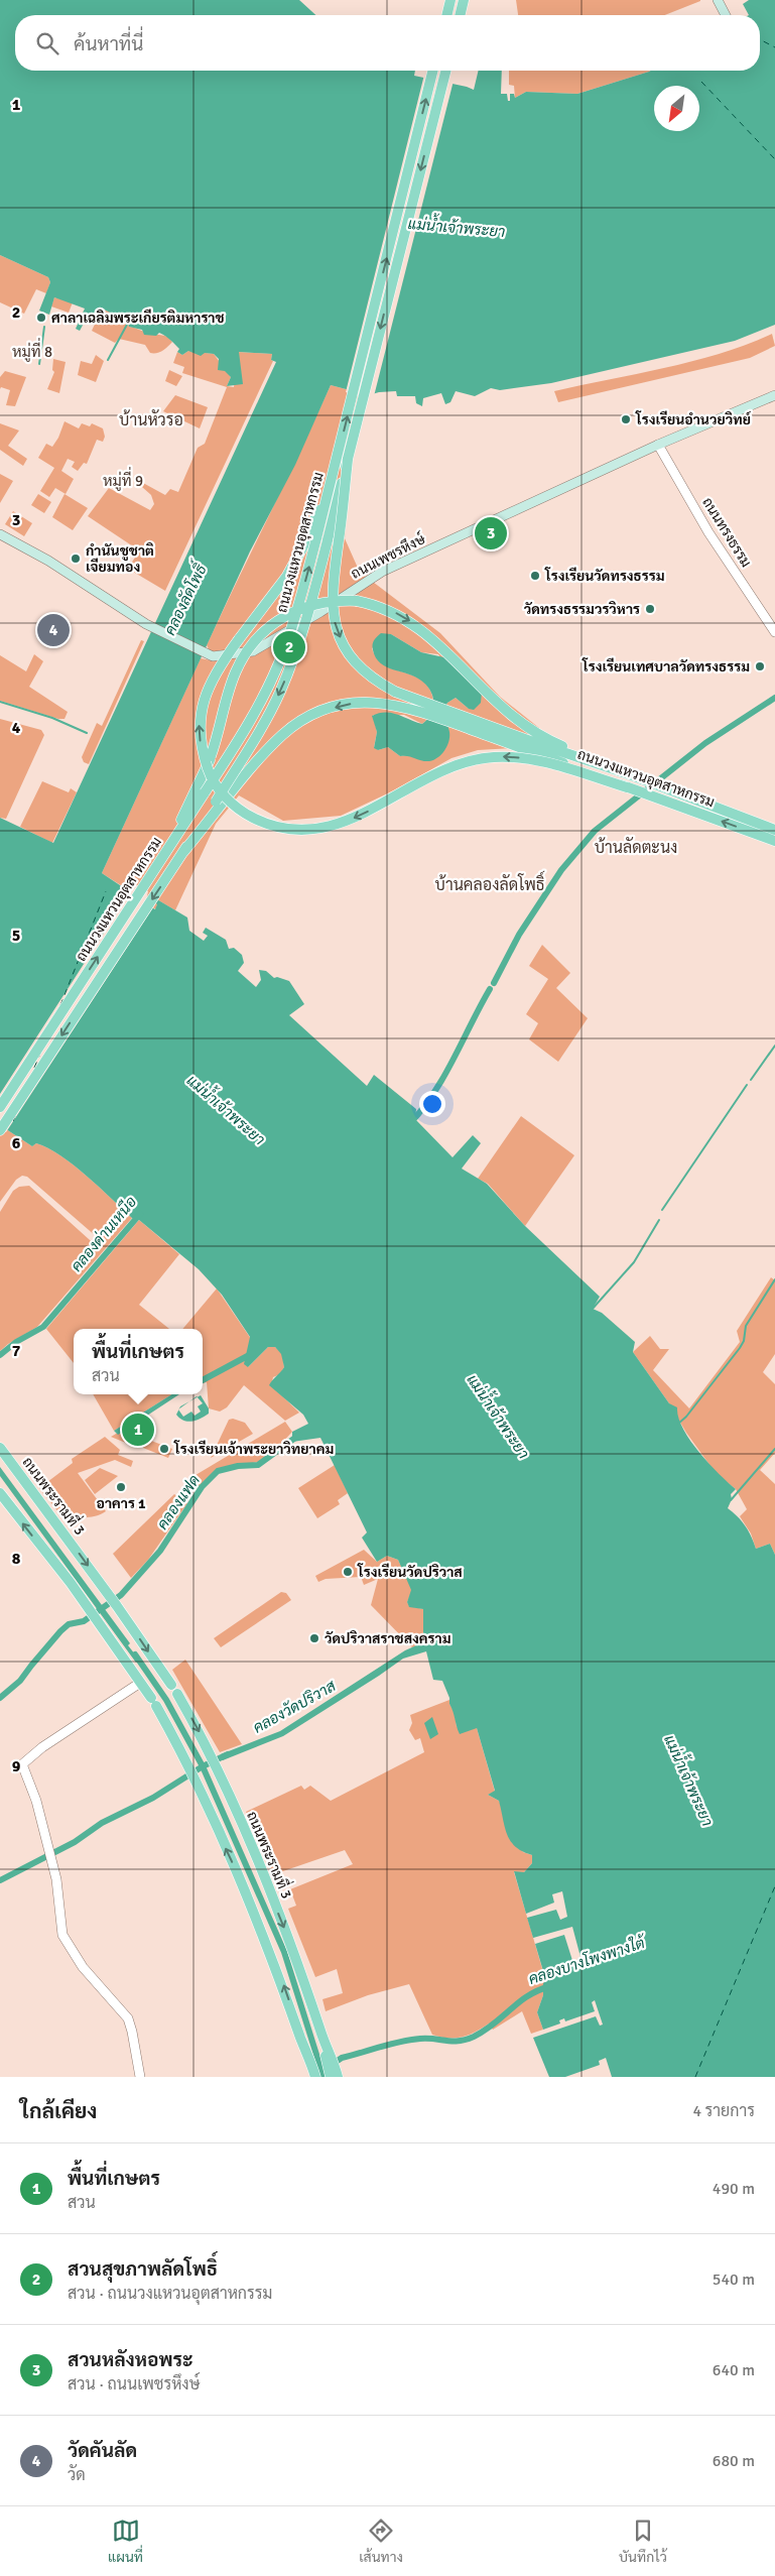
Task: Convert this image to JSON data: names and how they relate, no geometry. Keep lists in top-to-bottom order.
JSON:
{
  "streets": {
    "main road": ["ถนนวงแหวนอุตสาหกรรม", "ถนนเพชรหึงษ์", "ถนนพระรามที่ 3"],
    "street": ["ถนนทรงธรรม"]
  },
  "crossings": [
    ["ถนนทรงธรรม", "ถนนเพชรหึงษ์"]
  ],
  "districts": [
    "หมู่ที่ 8",
    "บ้านหัวรอ",
    "หมู่ที่ 9",
    "บ้านลัดตะนง",
    "บ้านคลองลัดโพธิ์"
  ],
  "water": [
    "แม่น้ำเจ้าพระยา",
    "คลองลัดโพธิ์",
    "คลองด่านเหนือ",
    "คลองแฟด",
    "คลองวัดปริวาส",
    "คลองบางโพงพางใต้"
  ],
  "places": [
    "ศาลาเฉลิมพระเกียรติมหาราช",
    "โรงเรียนอำนวยวิทย์",
    "กำนันชูชาติ เจียมทอง",
    "โรงเรียนวัดทรงธรรม",
    "วัดทรงธรรมวรวิหาร",
    "โรงเรียนเทศบาลวัดทรงธรรม",
    "โรงเรียนเจ้าพระยาวิทยาคม",
    "อาคาร 1",
    "โรงเรียนวัดปริวาส",
    "วัดปริวาสราชสงคราม"
  ],
  "north": "bottom left",
  "page": {
    "search": "ค้นหาที่นี่",
    "pins": [
      "3",
      "4",
      "2",
      "1"
    ],
    "popup": ["พื้นที่เกษตร", "สวน"],
    "heading": ["ใกล้เคียง", "4 รายการ"],
    "list": [
      {
        "mark": "1",
        "name": "พื้นที่เกษตร",
        "note": "สวน",
        "value": "490 m"
      },
      {
        "mark": "2",
        "name": "สวนสุขภาพลัดโพธิ์",
        "note": "สวน · ถนนวงแหวนอุตสาหกรรม",
        "value": "540 m"
      },
      {
        "mark": "3",
        "name": "สวนหลังหอพระ",
        "note": "สวน · ถนนเพชรหึงษ์",
        "value": "640 m"
      },
      {
        "mark": "4",
        "name": "วัดคันลัด",
        "note": "วัด",
        "value": "680 m"
      }
    ],
    "nav": ["แผนที่", "เส้นทาง", "บันทึกไว้"]
  },
  "grid": {
    "rows": [
      "1",
      "2",
      "3",
      "4",
      "5",
      "6",
      "7",
      "8",
      "9"
    ]
  }
}
